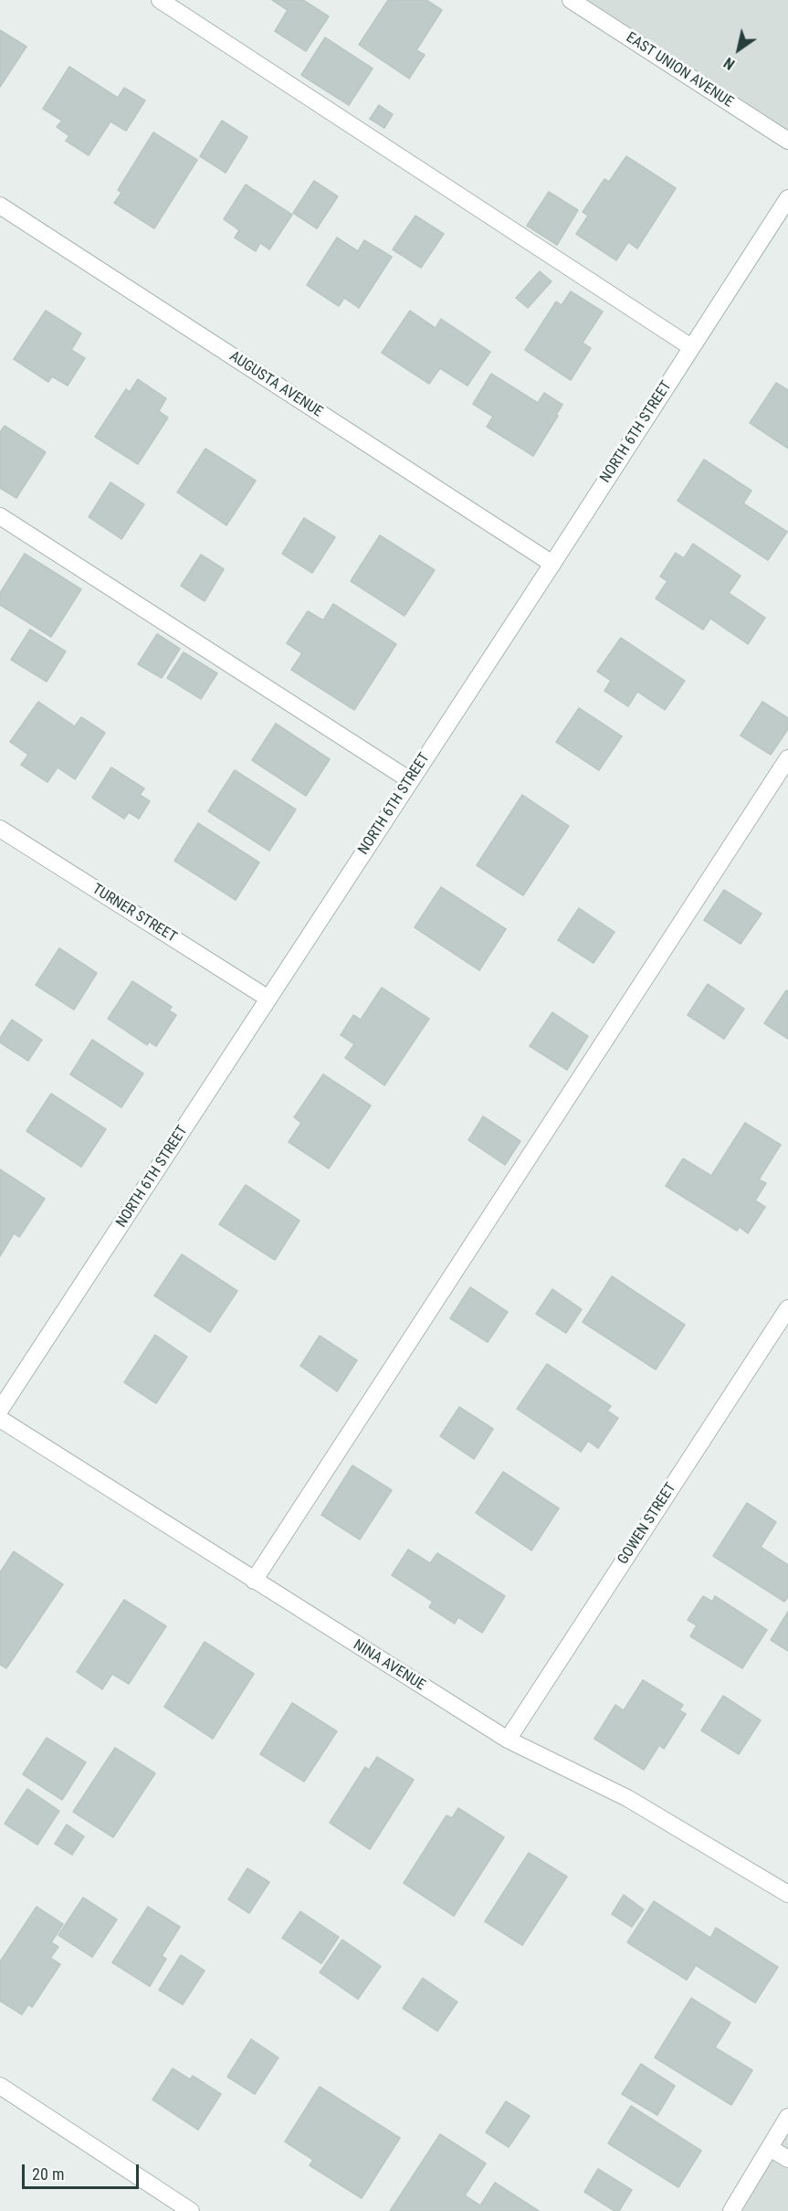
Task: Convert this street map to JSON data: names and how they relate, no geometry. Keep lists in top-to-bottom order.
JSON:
{
  "streets": {
    "street": [
      "EAST UNION AVENUE",
      "AUGUSTA AVENUE",
      "NORTH 6TH STREET",
      "TURNER STREET",
      "GOWEN STREET",
      "NINA AVENUE"
    ]
  },
  "crossings": [
    ["AUGUSTA AVENUE", "NORTH 6TH STREET"],
    ["NORTH 6TH STREET", "TURNER STREET"],
    ["GOWEN STREET", "NINA AVENUE"]
  ],
  "scale_bar": "20 m",
  "north": "bottom left"
}
